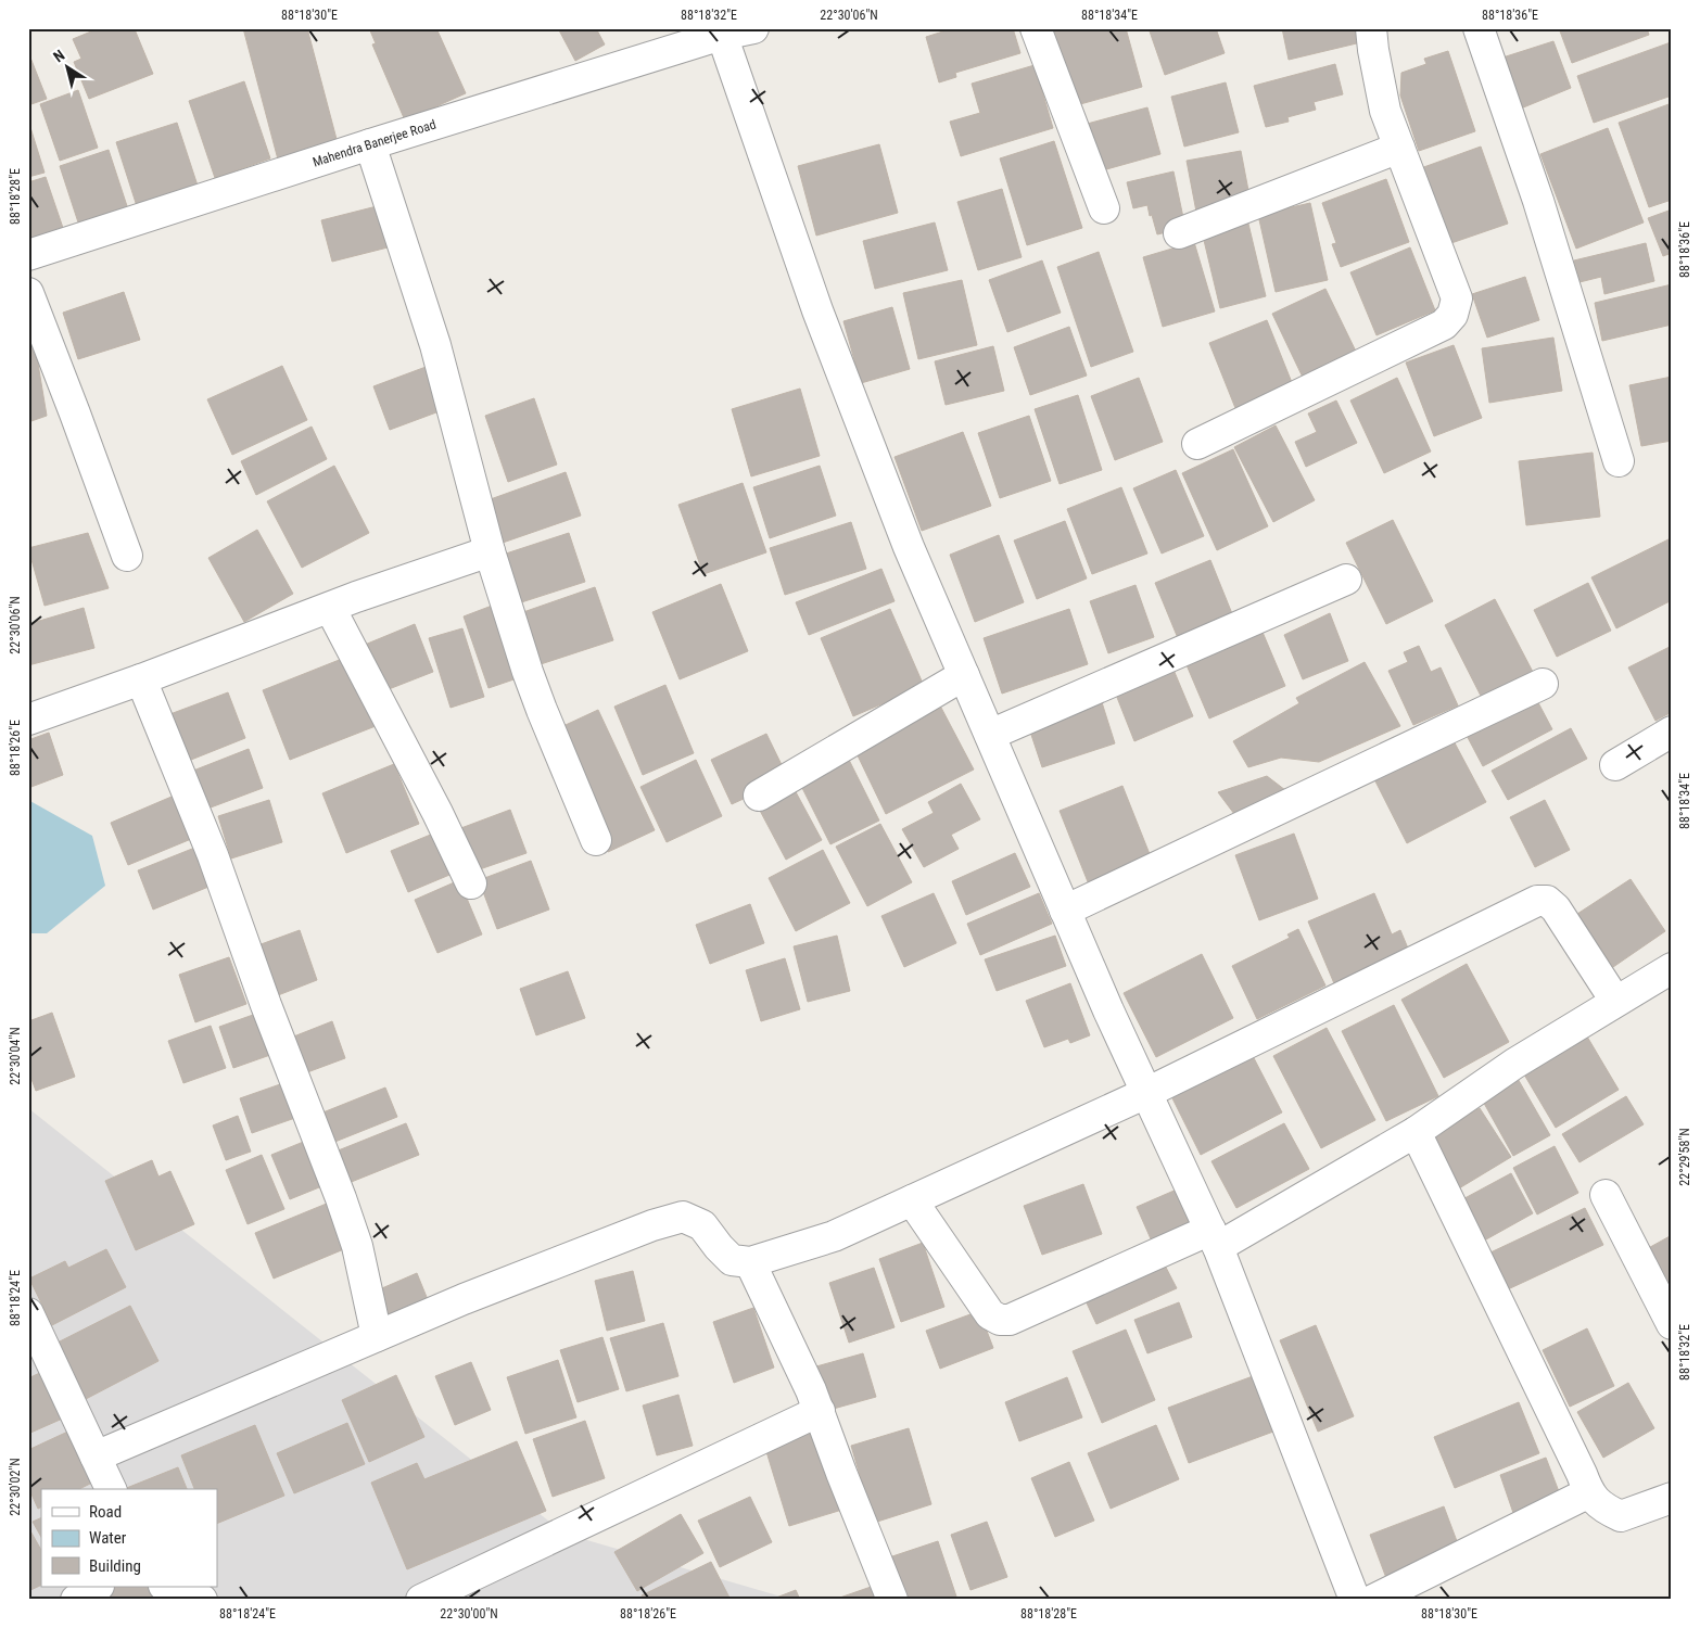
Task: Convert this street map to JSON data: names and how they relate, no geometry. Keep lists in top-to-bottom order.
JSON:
{
  "streets": {
    "street": ["Mahendra Banerjee Road"]
  },
  "legend": ["Road", "Water", "Building"],
  "north": "top left",
  "coordinates": [
    "88°18'30\"E",
    "88°18'32\"E",
    "22°30'06\"N",
    "88°18'34\"E",
    "88°18'36\"E",
    "88°18'28\"E",
    "88°18'26\"E",
    "22°30'04\"N",
    "22°29'58\"N",
    "88°18'24\"E",
    "22°30'02\"N",
    "22°30'00\"N"
  ]
}
